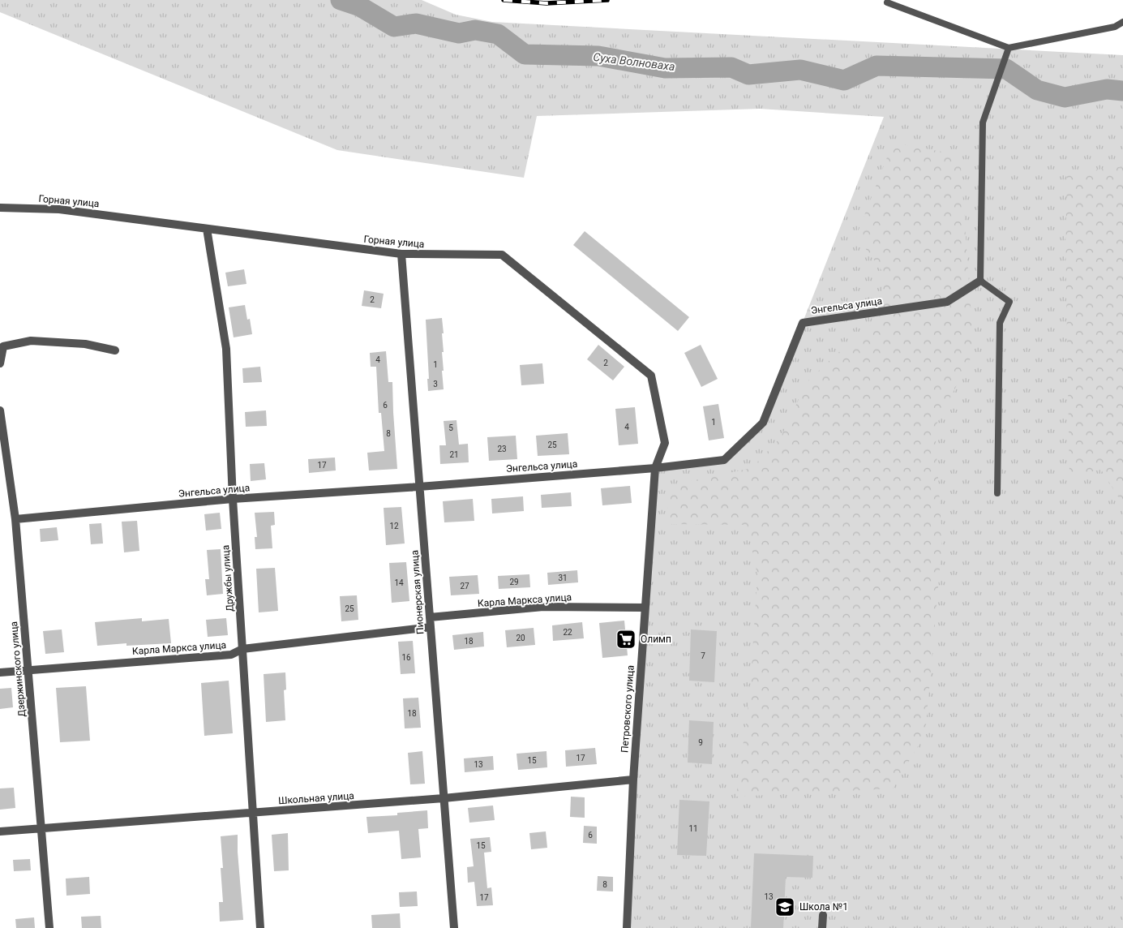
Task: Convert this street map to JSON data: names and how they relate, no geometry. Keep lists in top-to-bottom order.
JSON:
{
  "streets": {
    "street": [
      "Горная улица",
      "Энгельса улица",
      "Дружбы улица",
      "Пионерская улица",
      "Карла Маркса улица",
      "Дзержинского улица",
      "Петровского улица",
      "Школьная улица"
    ]
  },
  "crossings": [
    ["Горная улица", "Энгельса улица"],
    ["Горная улица", "Дружбы улица"],
    ["Горная улица", "Пионерская улица"],
    ["Горная улица", "Петровского улица"],
    ["Энгельса улица", "Дружбы улица"],
    ["Энгельса улица", "Пионерская улица"],
    ["Энгельса улица", "Дзержинского улица"],
    ["Энгельса улица", "Петровского улица"],
    ["Дружбы улица", "Карла Маркса улица"],
    ["Дружбы улица", "Школьная улица"],
    ["Пионерская улица", "Карла Маркса улица"],
    ["Пионерская улица", "Школьная улица"],
    ["Карла Маркса улица", "Дзержинского улица"],
    ["Карла Маркса улица", "Петровского улица"],
    ["Дзержинского улица", "Школьная улица"],
    ["Петровского улица", "Школьная улица"]
  ],
  "water": ["Суха Волноваха"],
  "places": {
    "supermarket": ["Олимп"],
    "school or university": ["Школа №1"]
  },
  "house_numbers": [
    "2",
    "4",
    "2",
    "1",
    "3",
    "6",
    "1",
    "4",
    "5",
    "8",
    "25",
    "23",
    "21",
    "17",
    "12",
    "31",
    "29",
    "14",
    "27",
    "25",
    "22",
    "20",
    "18",
    "7",
    "16",
    "18",
    "9",
    "17",
    "15",
    "13",
    "11",
    "6",
    "15",
    "8",
    "13",
    "17"
  ]
}
